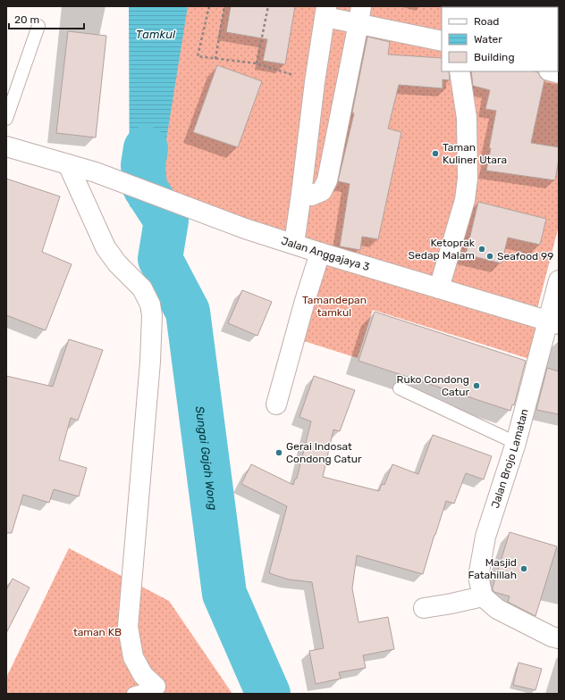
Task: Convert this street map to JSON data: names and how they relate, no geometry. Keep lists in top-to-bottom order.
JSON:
{
  "streets": {
    "street": ["Jalan Anggajaya 3", "Jalan Brojo Lamatan"]
  },
  "crossings": [
    ["Jalan Anggajaya 3", "Jalan Brojo Lamatan"]
  ],
  "water": ["Tamkul", "Sungai Gajah Wong"],
  "parks": ["Tamandepan tamkul", "taman KB"],
  "places": [
    "Taman Kuliner Utara",
    "Ketoprak Sedap Malam",
    "Seafood 99",
    "Ruko Condong Catur",
    "Gerai Indosat Condong Catur",
    "Masjid Fatahillah"
  ],
  "legend": ["Road", "Water", "Building"],
  "scale_bar": "20 m"
}
